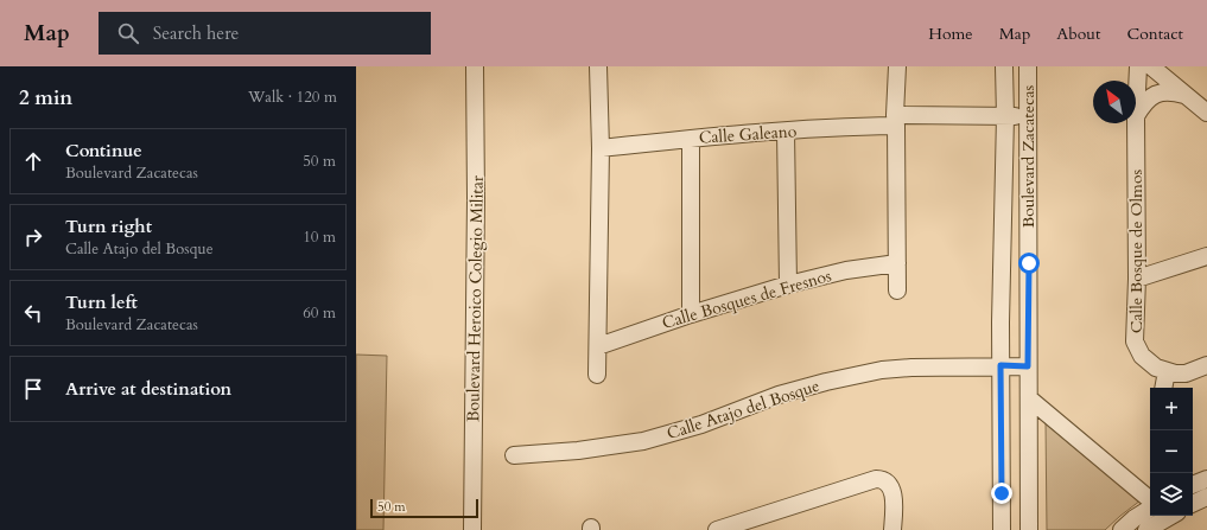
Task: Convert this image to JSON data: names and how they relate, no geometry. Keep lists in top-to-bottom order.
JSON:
{
  "streets": {
    "street": [
      "Calle Galeano",
      "Boulevard Zacatecas",
      "Calle Bosque de Olmos",
      "Boulevard Heroico Colegio Militar",
      "Calle Bosques de Fresnos",
      "Calle Atajo del Bosque"
    ]
  },
  "crossings": [
    ["Calle Galeano", "Boulevard Zacatecas"],
    ["Boulevard Zacatecas", "Calle Atajo del Bosque"]
  ],
  "scale_bar": "50 m",
  "north": "top left",
  "page": {
    "header": "Map",
    "search": "Search here",
    "nav": [
      "Home",
      "Map",
      "About",
      "Contact"
    ],
    "heading": ["2 min", "Walk · 120 m"],
    "list": [
      ["Continue", "Boulevard Zacatecas", "50 m"],
      ["Turn right", "Calle Atajo del Bosque", "10 m"],
      ["Turn left", "Boulevard Zacatecas", "60 m"],
      "Arrive at destination"
    ],
    "map_buttons": ["+", "−"],
    "scale": "50 m"
  }
}
